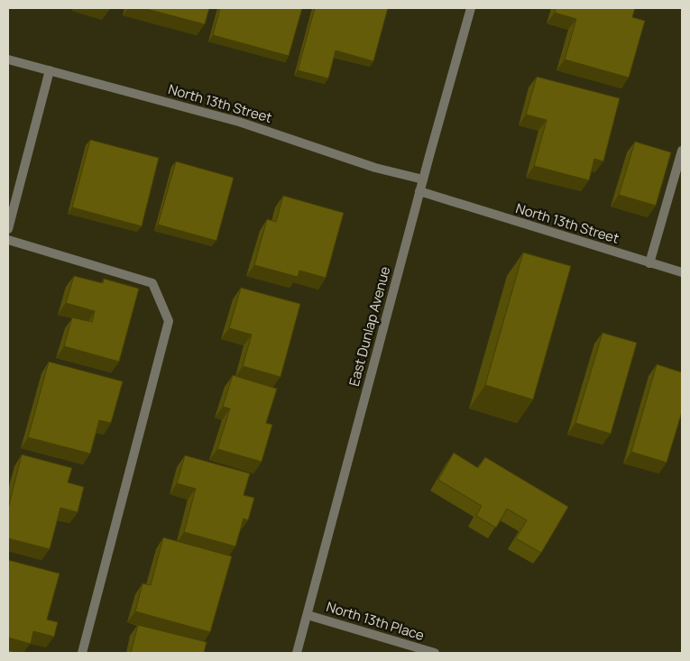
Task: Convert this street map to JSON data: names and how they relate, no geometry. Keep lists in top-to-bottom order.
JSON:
{
  "streets": {
    "street": ["North 13th Street", "East Dunlap Avenue", "North 13th Place"]
  },
  "crossings": [
    ["North 13th Street", "East Dunlap Avenue"],
    ["East Dunlap Avenue", "North 13th Place"]
  ]
}
